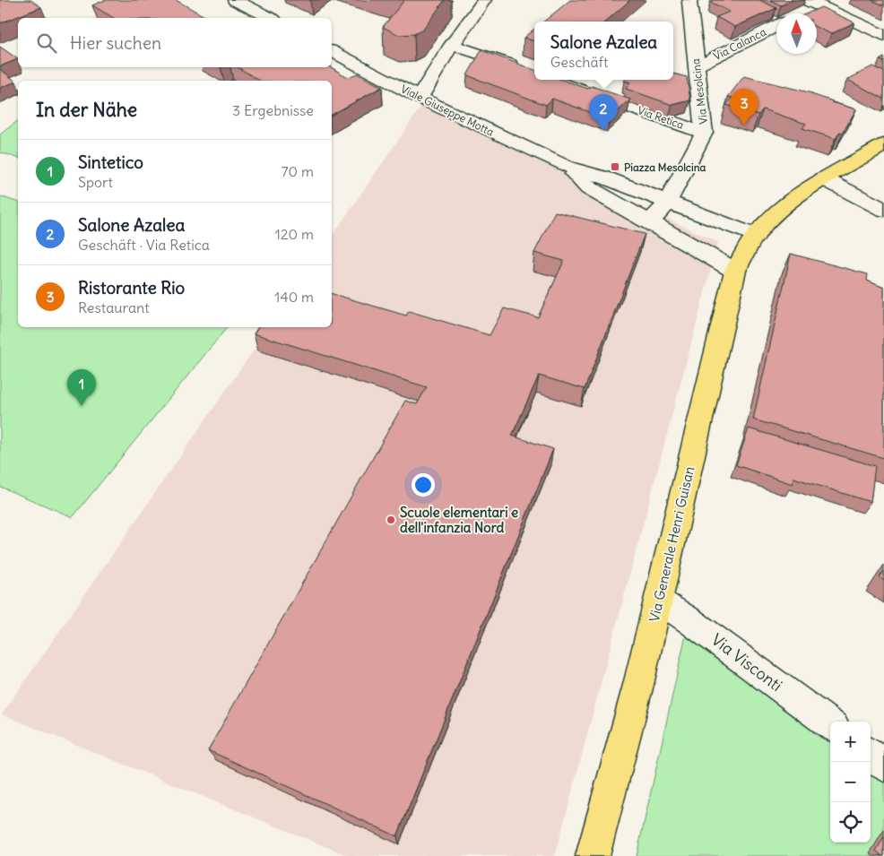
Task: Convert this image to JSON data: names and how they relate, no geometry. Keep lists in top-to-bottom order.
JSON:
{
  "streets": {
    "main road": ["Via Generale Henri Guisan"],
    "street": [
      "Via Calanca",
      "Via Mesolcina",
      "Viale Giuseppe Motta",
      "Via Retica",
      "Via Visconti"
    ]
  },
  "crossings": [
    ["Via Calanca", "Via Mesolcina"],
    ["Via Mesolcina", "Viale Giuseppe Motta"],
    ["Via Mesolcina", "Via Retica"],
    ["Viale Giuseppe Motta", "Via Generale Henri Guisan"],
    ["Via Generale Henri Guisan", "Via Visconti"]
  ],
  "places": {
    "transit": ["Piazza Mesolcina"],
    "other": ["Scuole elementari e dell'infanzia Nord"]
  },
  "north": "top",
  "page": {
    "search": "Hier suchen",
    "popup": ["Salone Azalea", "Geschäft"],
    "heading": ["In der Nähe", "3 Ergebnisse"],
    "pins": ["3", "2", "1"],
    "list": [
      {
        "mark": "1",
        "name": "Sintetico",
        "note": "Sport",
        "value": "70 m"
      },
      {
        "mark": "2",
        "name": "Salone Azalea",
        "note": "Geschäft · Via Retica",
        "value": "120 m"
      },
      {
        "mark": "3",
        "name": "Ristorante Rio",
        "note": "Restaurant",
        "value": "140 m"
      }
    ],
    "map_buttons": ["+", "−"]
  }
}
